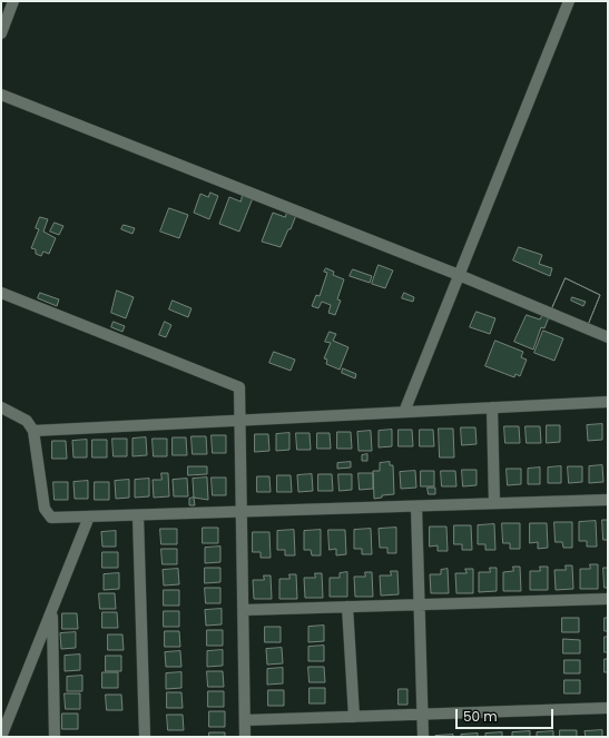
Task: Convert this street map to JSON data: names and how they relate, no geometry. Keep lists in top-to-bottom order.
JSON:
{
  "scale_bar": "50 m"
}
